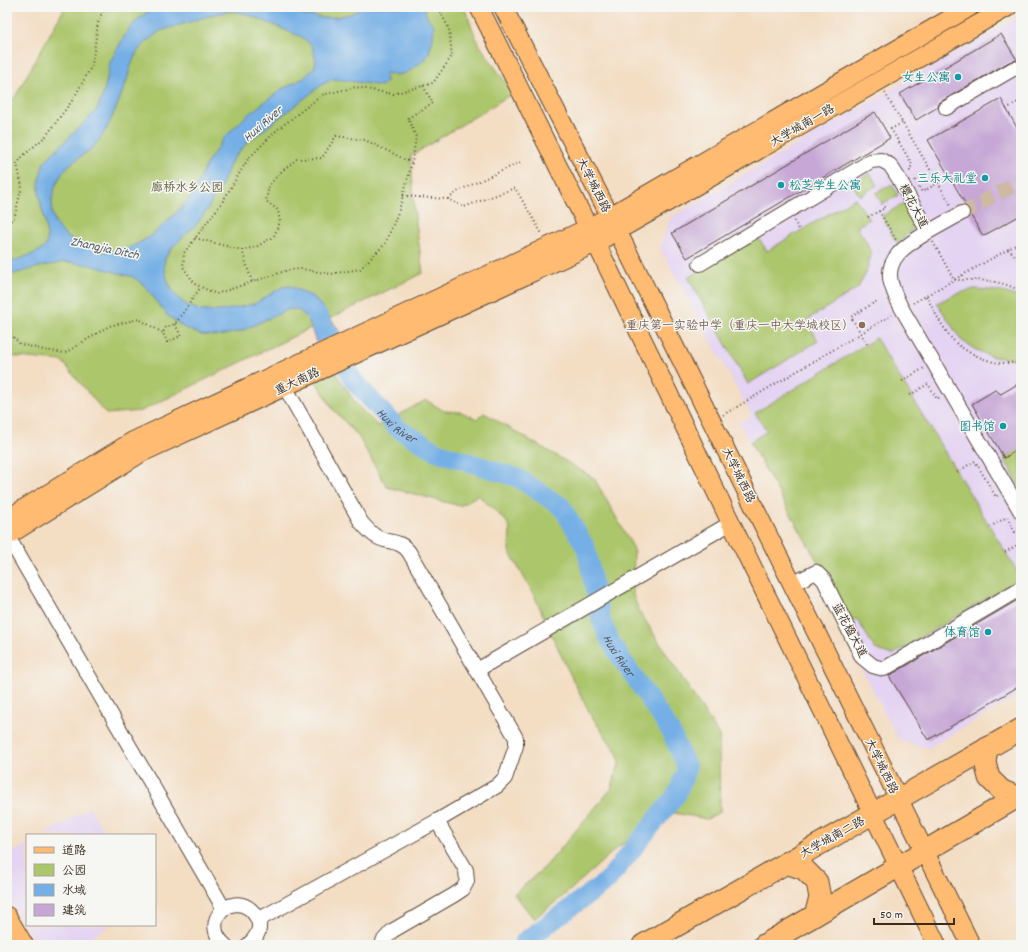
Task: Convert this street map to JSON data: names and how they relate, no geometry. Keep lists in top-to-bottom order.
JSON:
{
  "streets": {
    "highway": ["大学城南二路"],
    "main road": ["大学城南一路", "大学城西路", "重大南路"],
    "street": ["樱花大道", "蓝花楹大道"]
  },
  "crossings": [
    ["大学城南一路", "大学城西路"],
    ["大学城南一路", "重大南路"],
    ["大学城西路", "重大南路"],
    ["大学城西路", "蓝花楹大道"],
    ["大学城西路", "大学城南二路"]
  ],
  "water": ["Huxi River", "Zhangjia Ditch"],
  "parks": ["廊桥水乡公园"],
  "places": [
    "女生公寓",
    "三乐大礼堂",
    "松芝学生公寓",
    "重庆第一实验中学（重庆一中大学城校区）",
    "图书馆",
    "体育馆"
  ],
  "legend": [
    "道路",
    "公园",
    "水域",
    "建筑"
  ],
  "scale_bar": "50 m"
}
